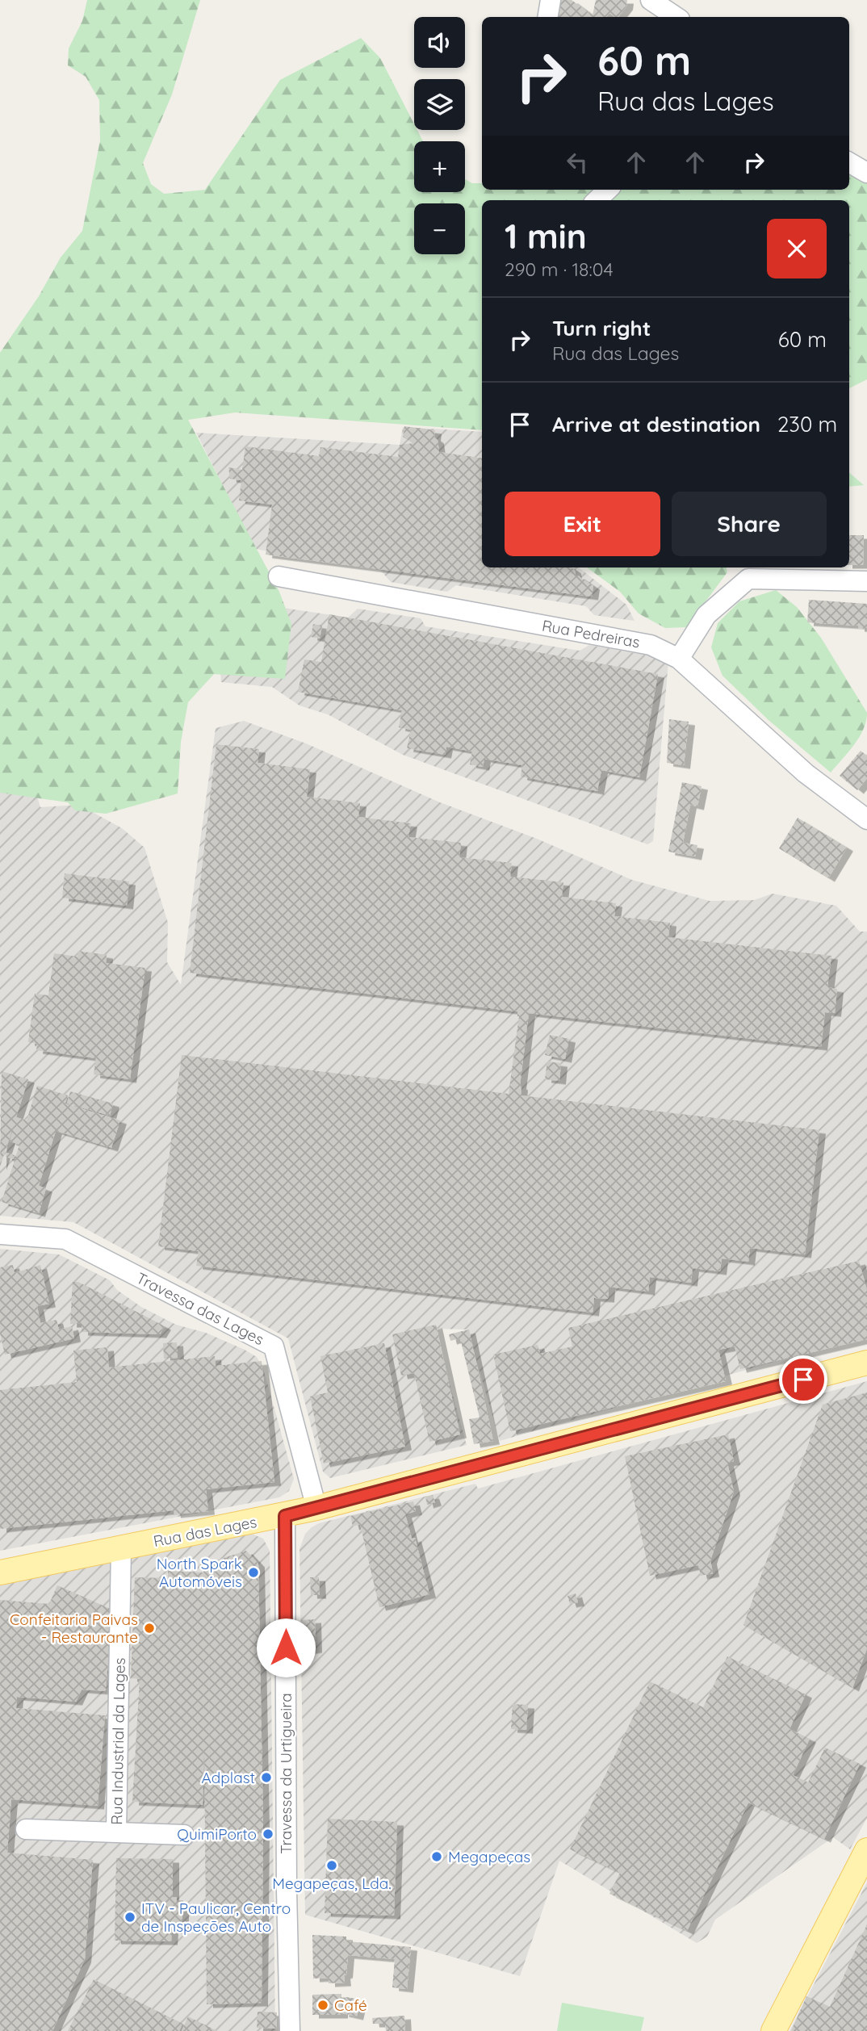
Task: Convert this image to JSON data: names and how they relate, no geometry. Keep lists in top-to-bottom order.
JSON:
{
  "streets": {
    "main road": ["Rua das Lages"],
    "street": [
      "Rua Pedreiras",
      "Travessa das Lages",
      "Rua Industrial da Lages",
      "Travessa da Urtigueira"
    ]
  },
  "crossings": [
    ["Travessa das Lages", "Rua das Lages"],
    ["Rua das Lages", "Rua Industrial da Lages"],
    ["Rua das Lages", "Travessa da Urtigueira"]
  ],
  "places": [
    "North Spark Automóveis",
    "Confeitaria Paivas - Restaurante",
    "Adplast",
    "QuimiPorto",
    "Megapeças",
    "Megapeças, Lda.",
    "ITV - Paulicar, Centro de Inspeções Auto",
    "Café"
  ],
  "page": {
    "map_buttons": ["+", "−"],
    "turn": ["60 m", "Rua das Lages"],
    "heading": ["1 min", "290 m · 18:04"],
    "list": [
      {
        "name": "Turn right",
        "note": "Rua das Lages",
        "value": "60 m"
      },
      {
        "name": "Arrive at destination",
        "value": "230 m"
      }
    ],
    "buttons": ["Exit", "Share"]
  }
}
